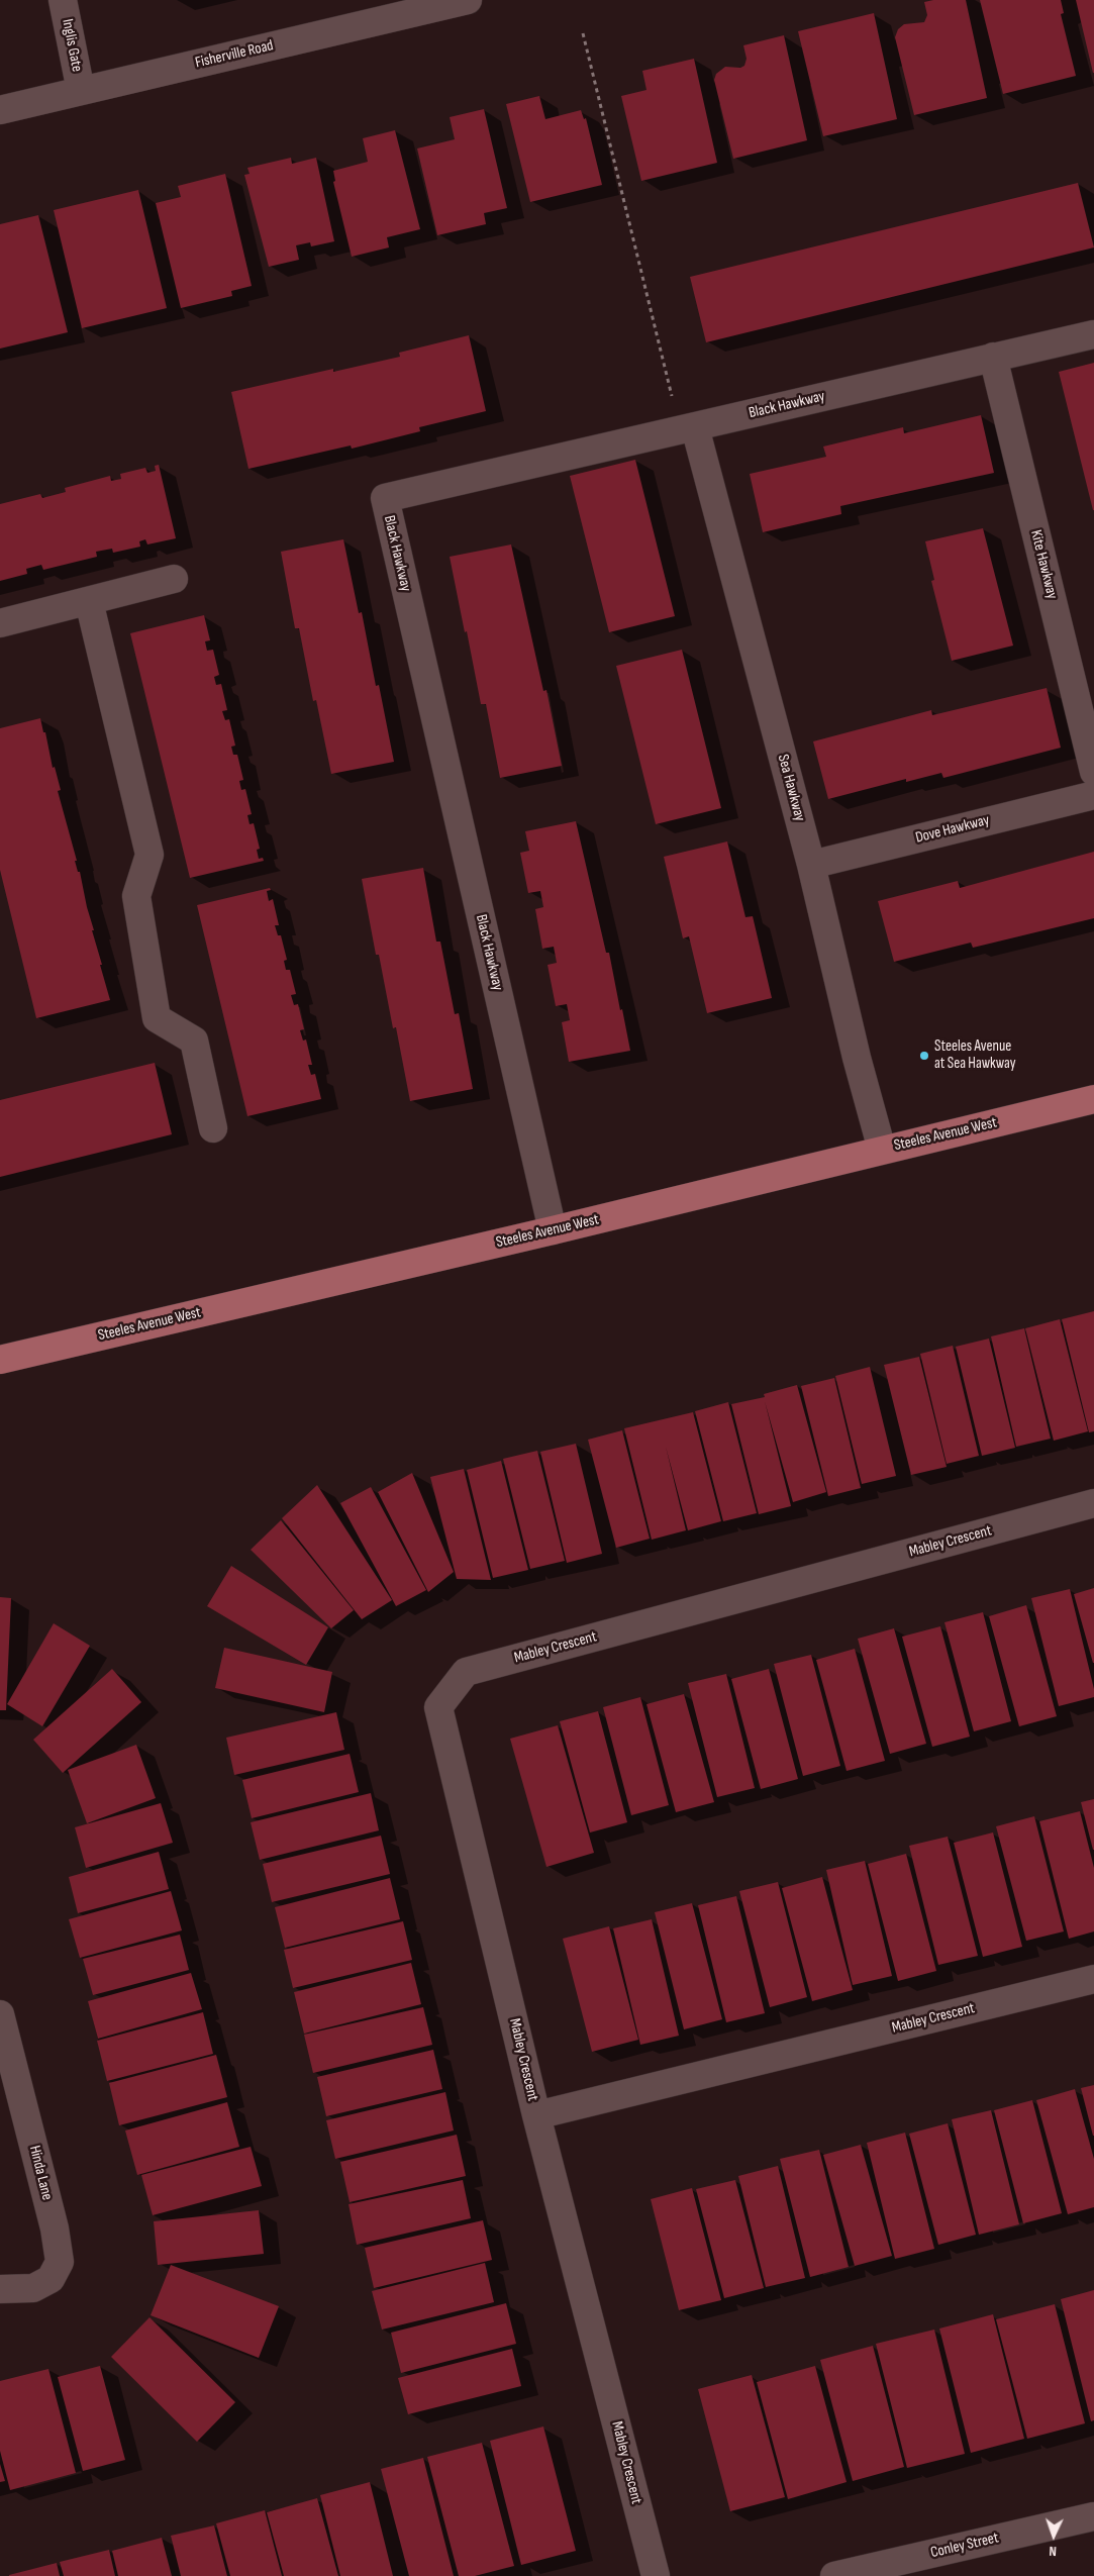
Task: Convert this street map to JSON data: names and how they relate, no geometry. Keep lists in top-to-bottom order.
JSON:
{
  "streets": {
    "main road": ["Steeles Avenue West"],
    "street": [
      "Inglis Gate",
      "Fisherville Road",
      "Black Hawkway",
      "Kite Hawkway",
      "Sea Hawkway",
      "Dove Hawkway",
      "Mabley Crescent",
      "Hinda Lane",
      "Conley Street"
    ]
  },
  "crossings": [
    ["Inglis Gate", "Fisherville Road"],
    ["Black Hawkway", "Kite Hawkway"],
    ["Black Hawkway", "Sea Hawkway"],
    ["Black Hawkway", "Steeles Avenue West"],
    ["Sea Hawkway", "Dove Hawkway"],
    ["Sea Hawkway", "Steeles Avenue West"]
  ],
  "places": ["Steeles Avenue at Sea Hawkway"],
  "north": "bottom"
}
